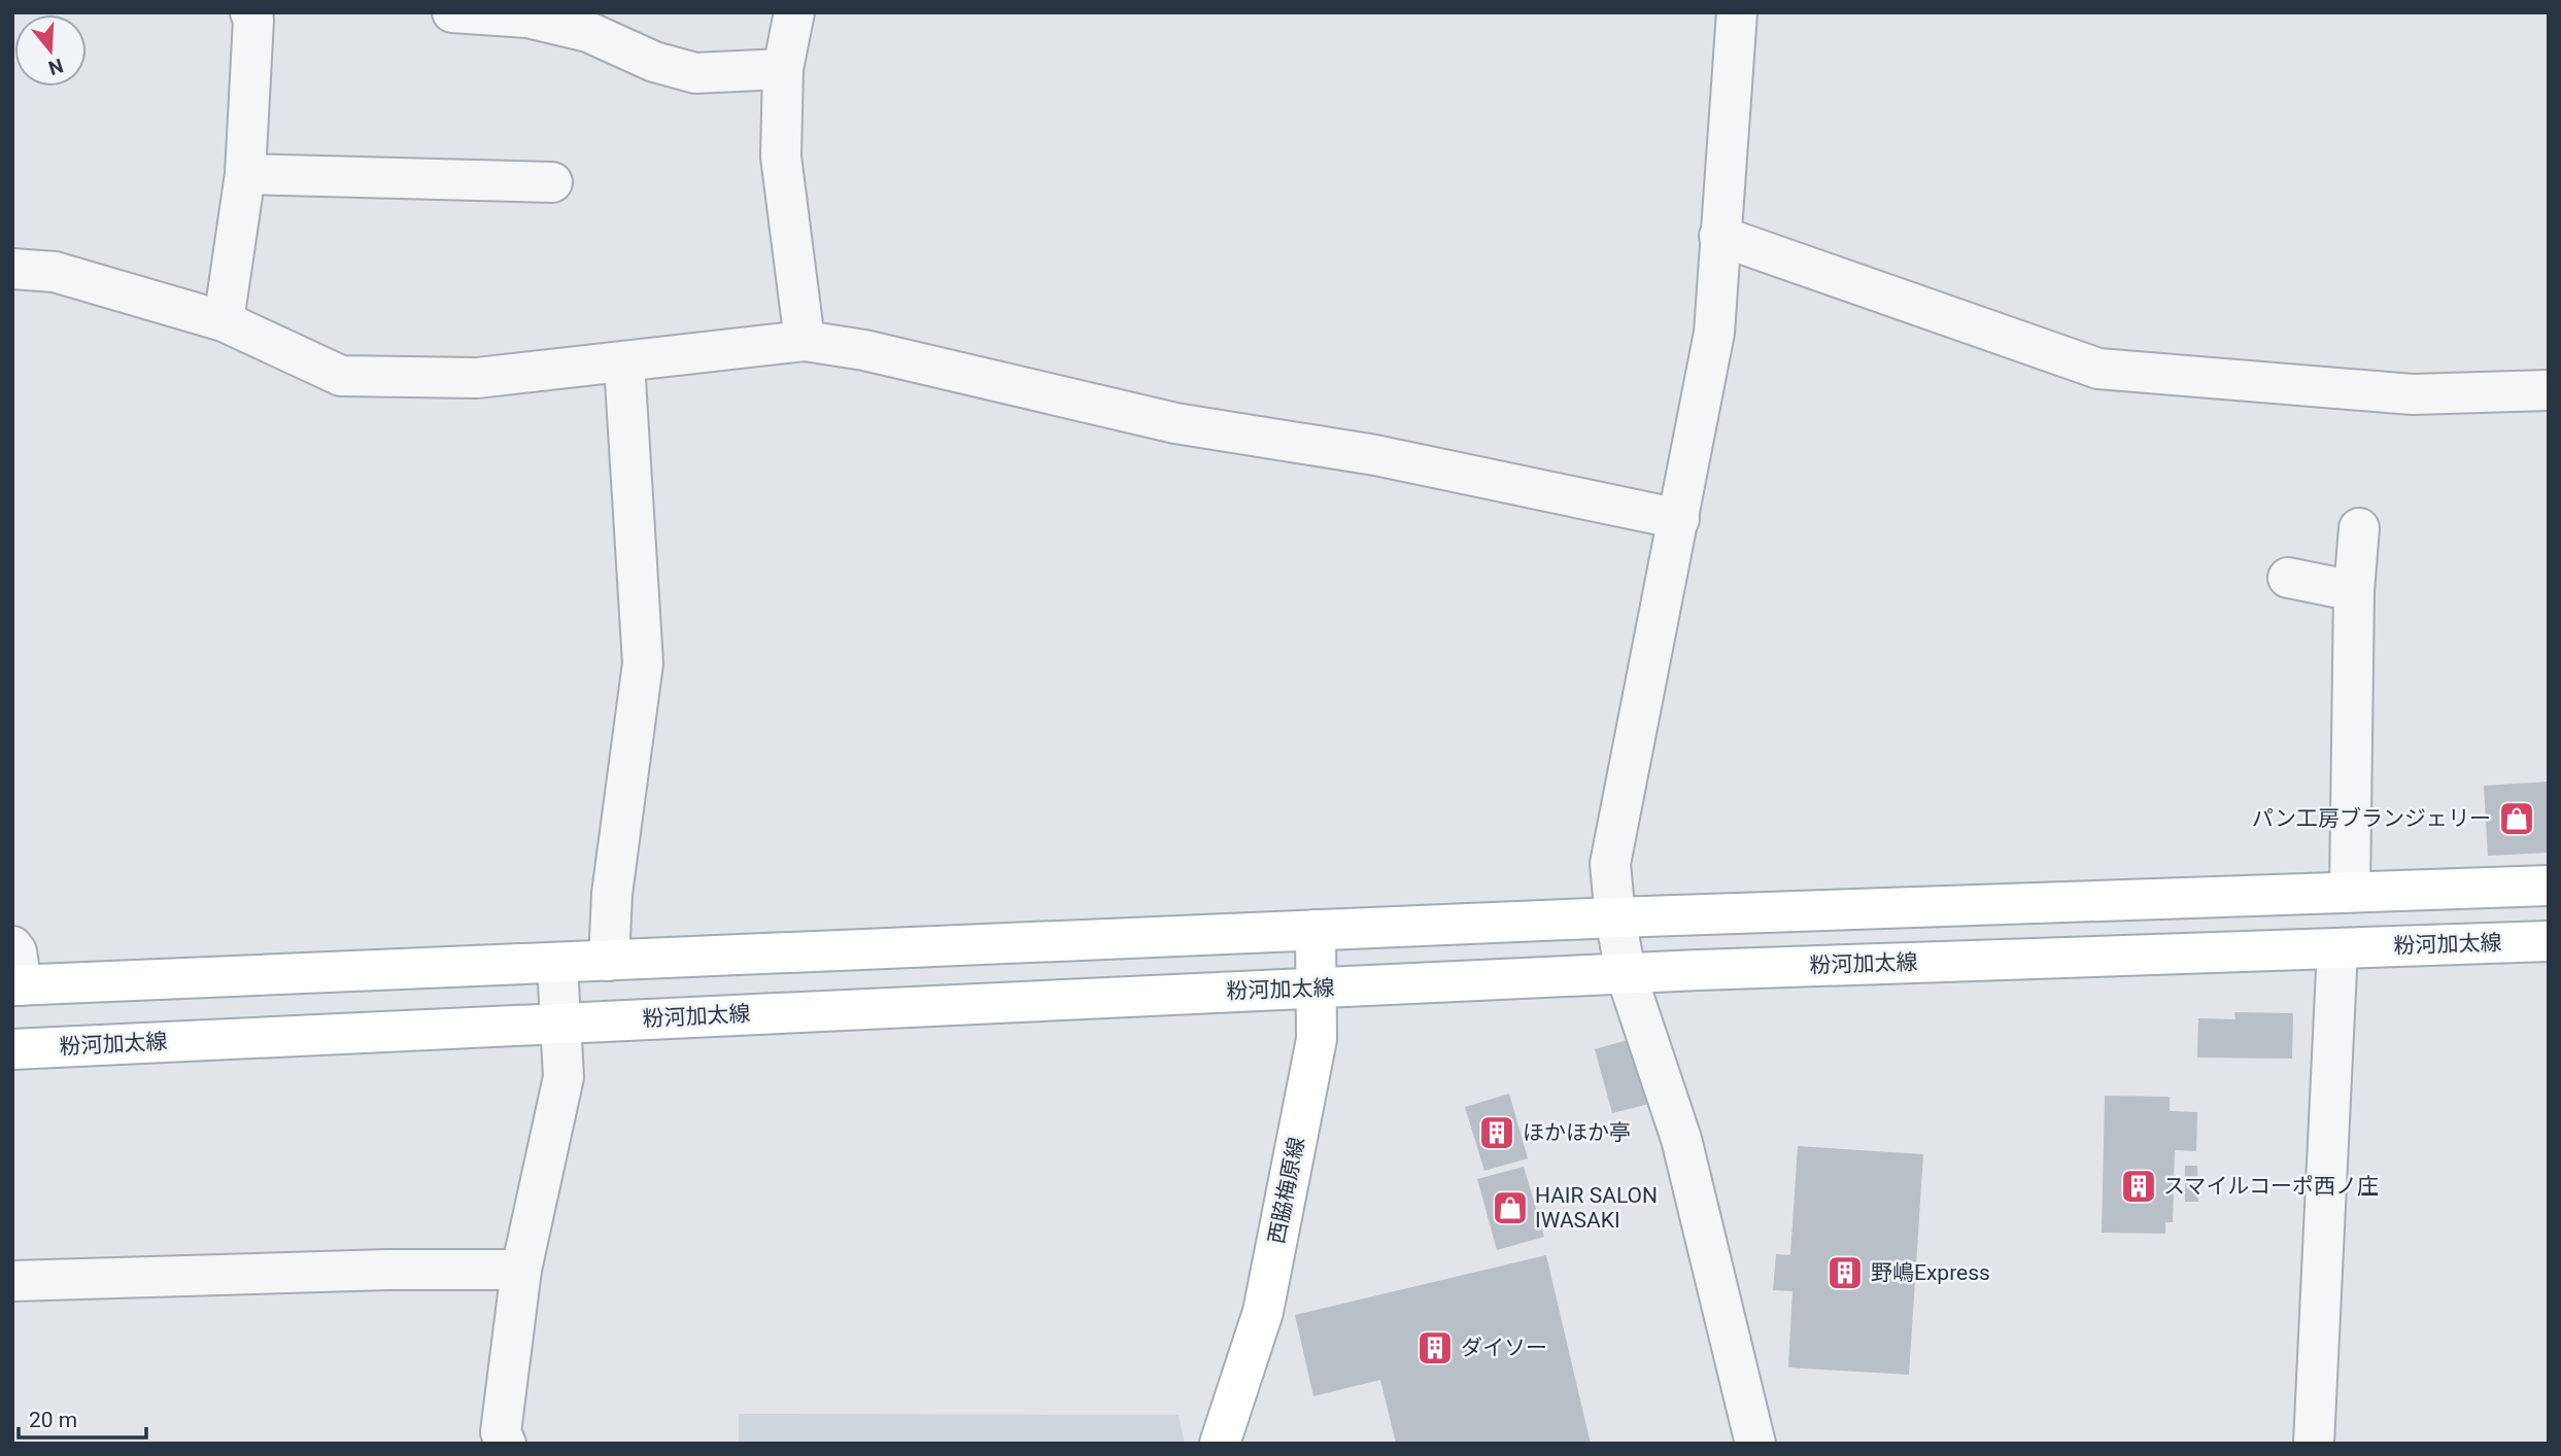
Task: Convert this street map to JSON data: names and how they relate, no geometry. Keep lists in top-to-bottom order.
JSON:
{
  "streets": {
    "main road": ["粉河加太線", "西脇梅原線"]
  },
  "crossings": [
    ["粉河加太線", "西脇梅原線"]
  ],
  "places": {
    "shop": ["パン工房ブランジェリー", "HAIR SALON IWASAKI"],
    "building": [
      "ほかほか亭",
      "スマイルコーポ西ノ庄",
      "野嶋Express",
      "ダイソー"
    ]
  },
  "scale_bar": "20 m",
  "north": "bottom"
}
